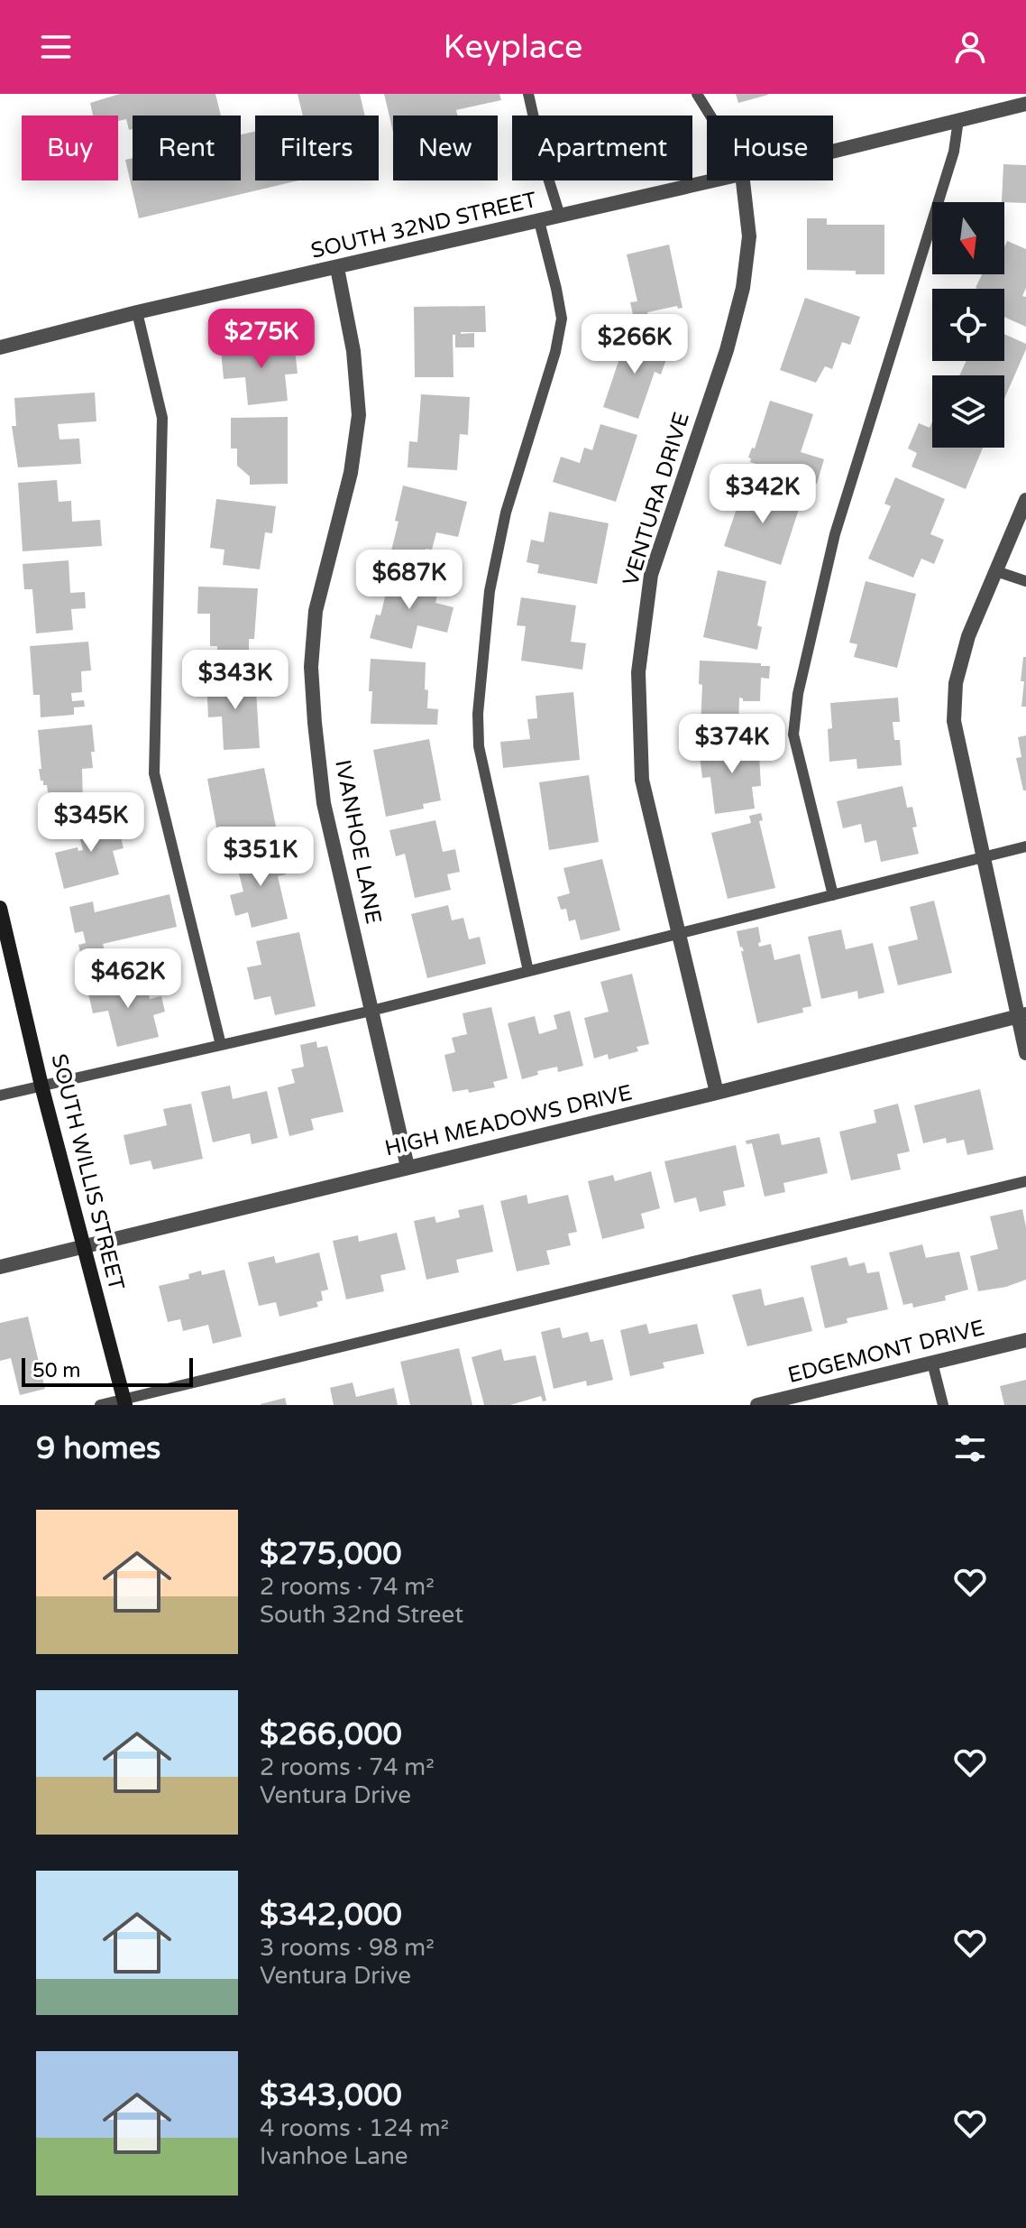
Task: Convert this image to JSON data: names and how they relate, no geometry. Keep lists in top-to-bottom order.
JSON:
{
  "streets": {
    "street": [
      "SOUTH 32ND STREET",
      "VENTURA DRIVE",
      "IVANHOE LANE",
      "HIGH MEADOWS DRIVE",
      "SOUTH WILLIS STREET",
      "EDGEMONT DRIVE"
    ]
  },
  "crossings": [
    ["SOUTH 32ND STREET", "IVANHOE LANE"],
    ["VENTURA DRIVE", "HIGH MEADOWS DRIVE"],
    ["IVANHOE LANE", "HIGH MEADOWS DRIVE"],
    ["HIGH MEADOWS DRIVE", "SOUTH WILLIS STREET"]
  ],
  "scale_bar": "50 m",
  "north": "bottom",
  "page": {
    "header": "Keyplace",
    "chip": [
      "Buy",
      "Rent",
      "Filters",
      "New",
      "Apartment",
      "House"
    ],
    "price": [
      "$275K",
      "$266K",
      "$342K",
      "$687K",
      "$343K",
      "$374K",
      "$345K",
      "$351K",
      "$462K"
    ],
    "scale": "50 m",
    "heading": "9 homes",
    "list": [
      {
        "name": "$275,000",
        "note": "2 rooms · 74 m² · South 32nd Street"
      },
      {
        "name": "$266,000",
        "note": "2 rooms · 74 m² · Ventura Drive"
      },
      {
        "name": "$342,000",
        "note": "3 rooms · 98 m² · Ventura Drive"
      },
      {
        "name": "$343,000",
        "note": "4 rooms · 124 m² · Ivanhoe Lane"
      }
    ]
  }
}
